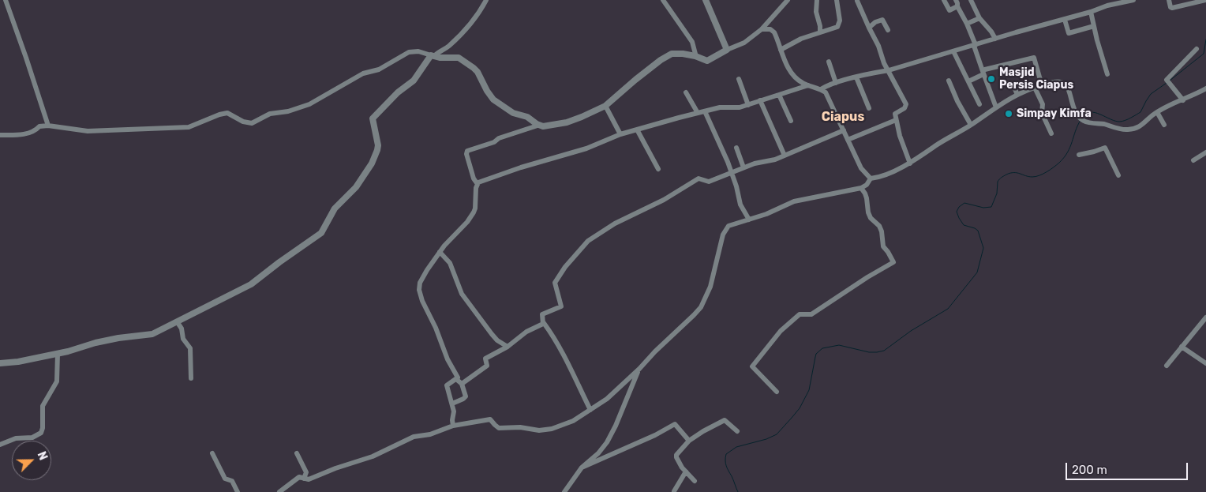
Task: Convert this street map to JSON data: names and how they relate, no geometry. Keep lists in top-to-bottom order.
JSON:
{
  "districts": ["Ciapus"],
  "places": ["Masjid Persis Ciapus", "Simpay Kimfa"],
  "scale_bar": "200 m",
  "north": "top right"
}
